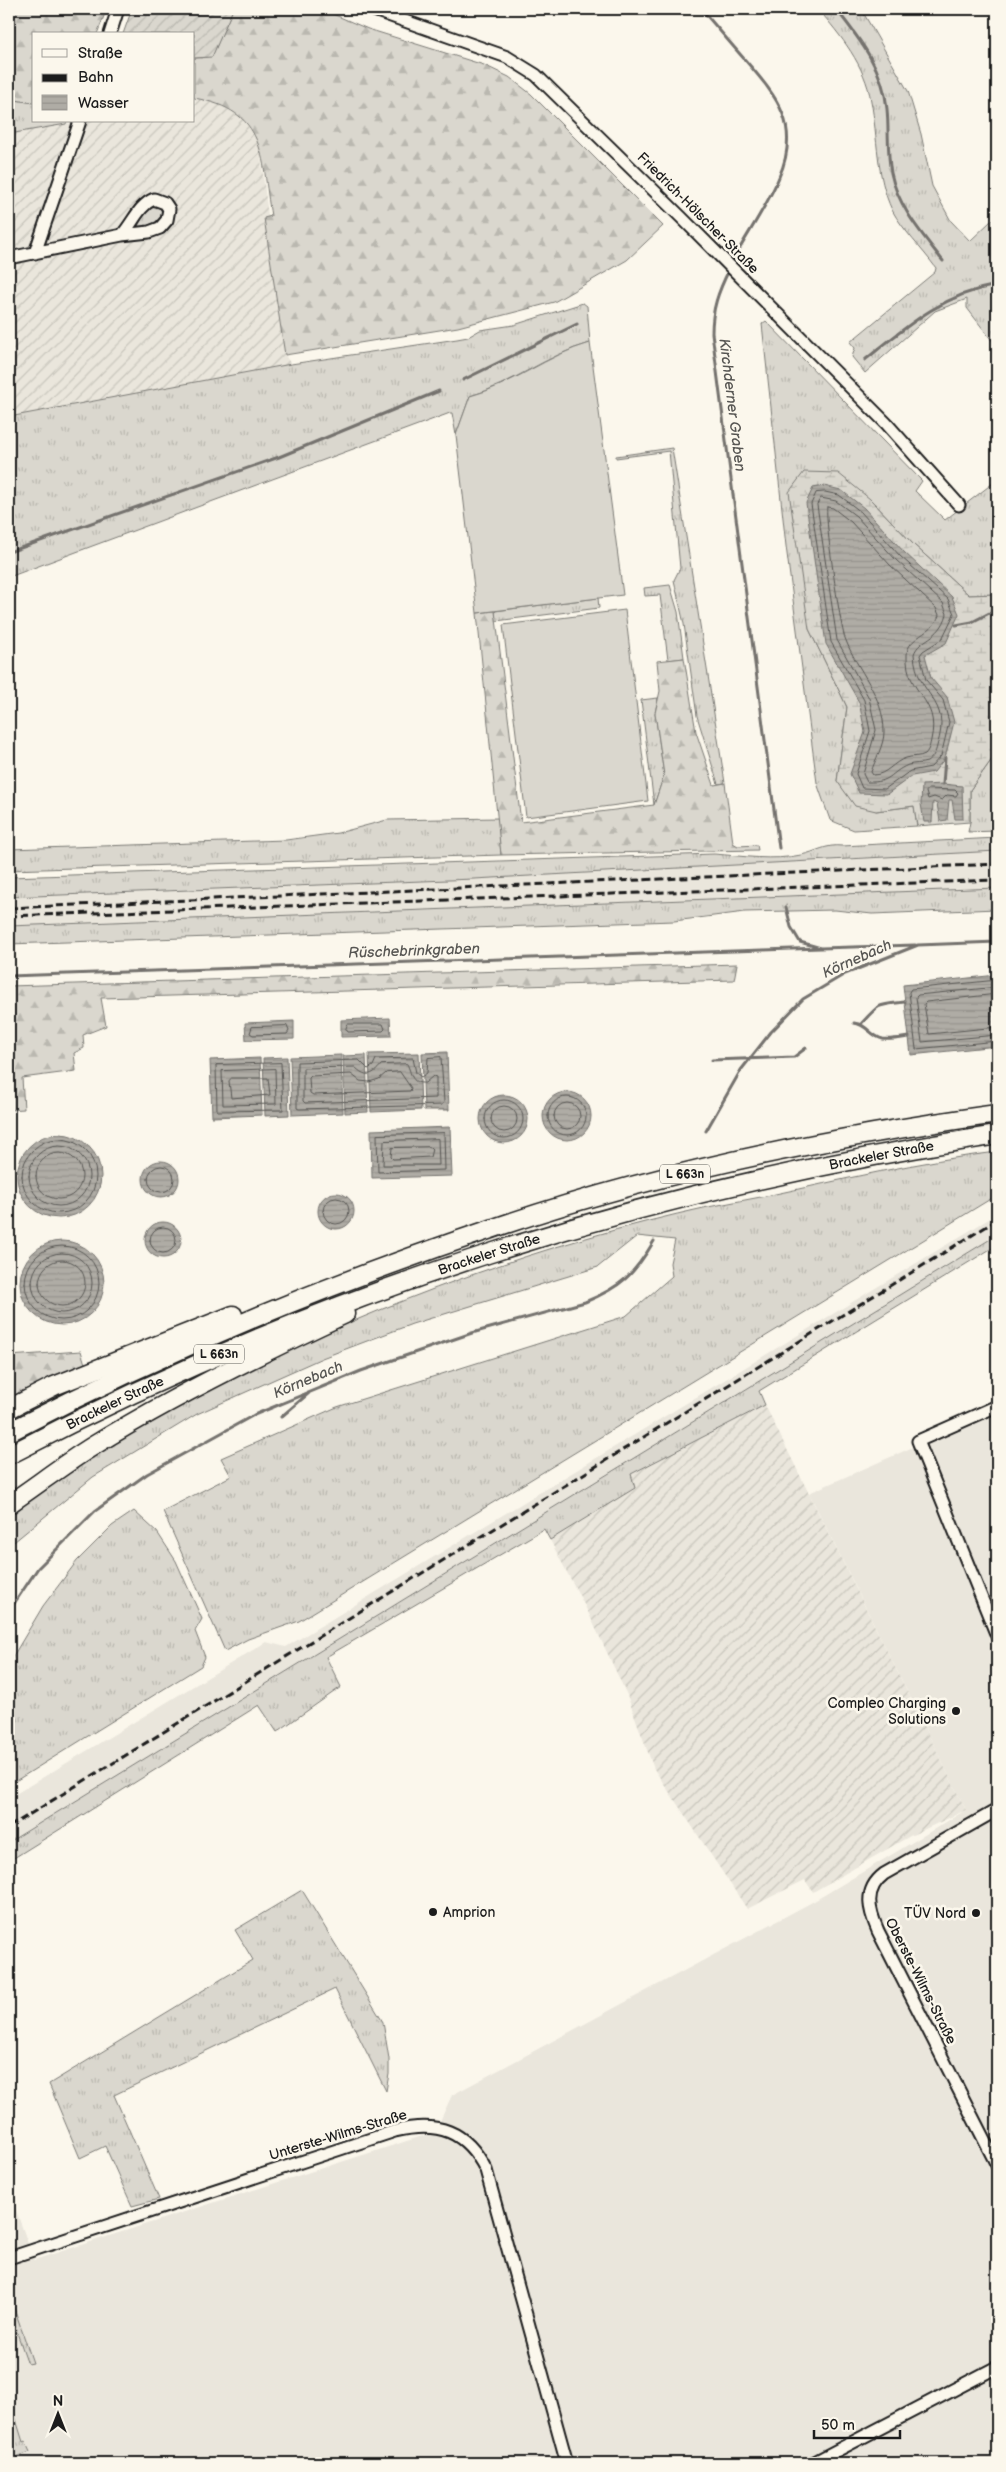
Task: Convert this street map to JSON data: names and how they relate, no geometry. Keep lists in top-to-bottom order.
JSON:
{
  "streets": {
    "highway": ["Brackeler Straße", "L 663n"],
    "street": ["Friedrich-Hölscher-Straße", "Oberste-Wilms-Straße", "Unterste-Wilms-Straße"]
  },
  "water": ["Kirchderner Graben", "Rüschebrinkgraben", "Körnebach"],
  "places": ["Compleo Charging Solutions", "Amprion", "TÜV Nord"],
  "legend": ["Straße", "Bahn", "Wasser"],
  "scale_bar": "50 m",
  "north": "top"
}
